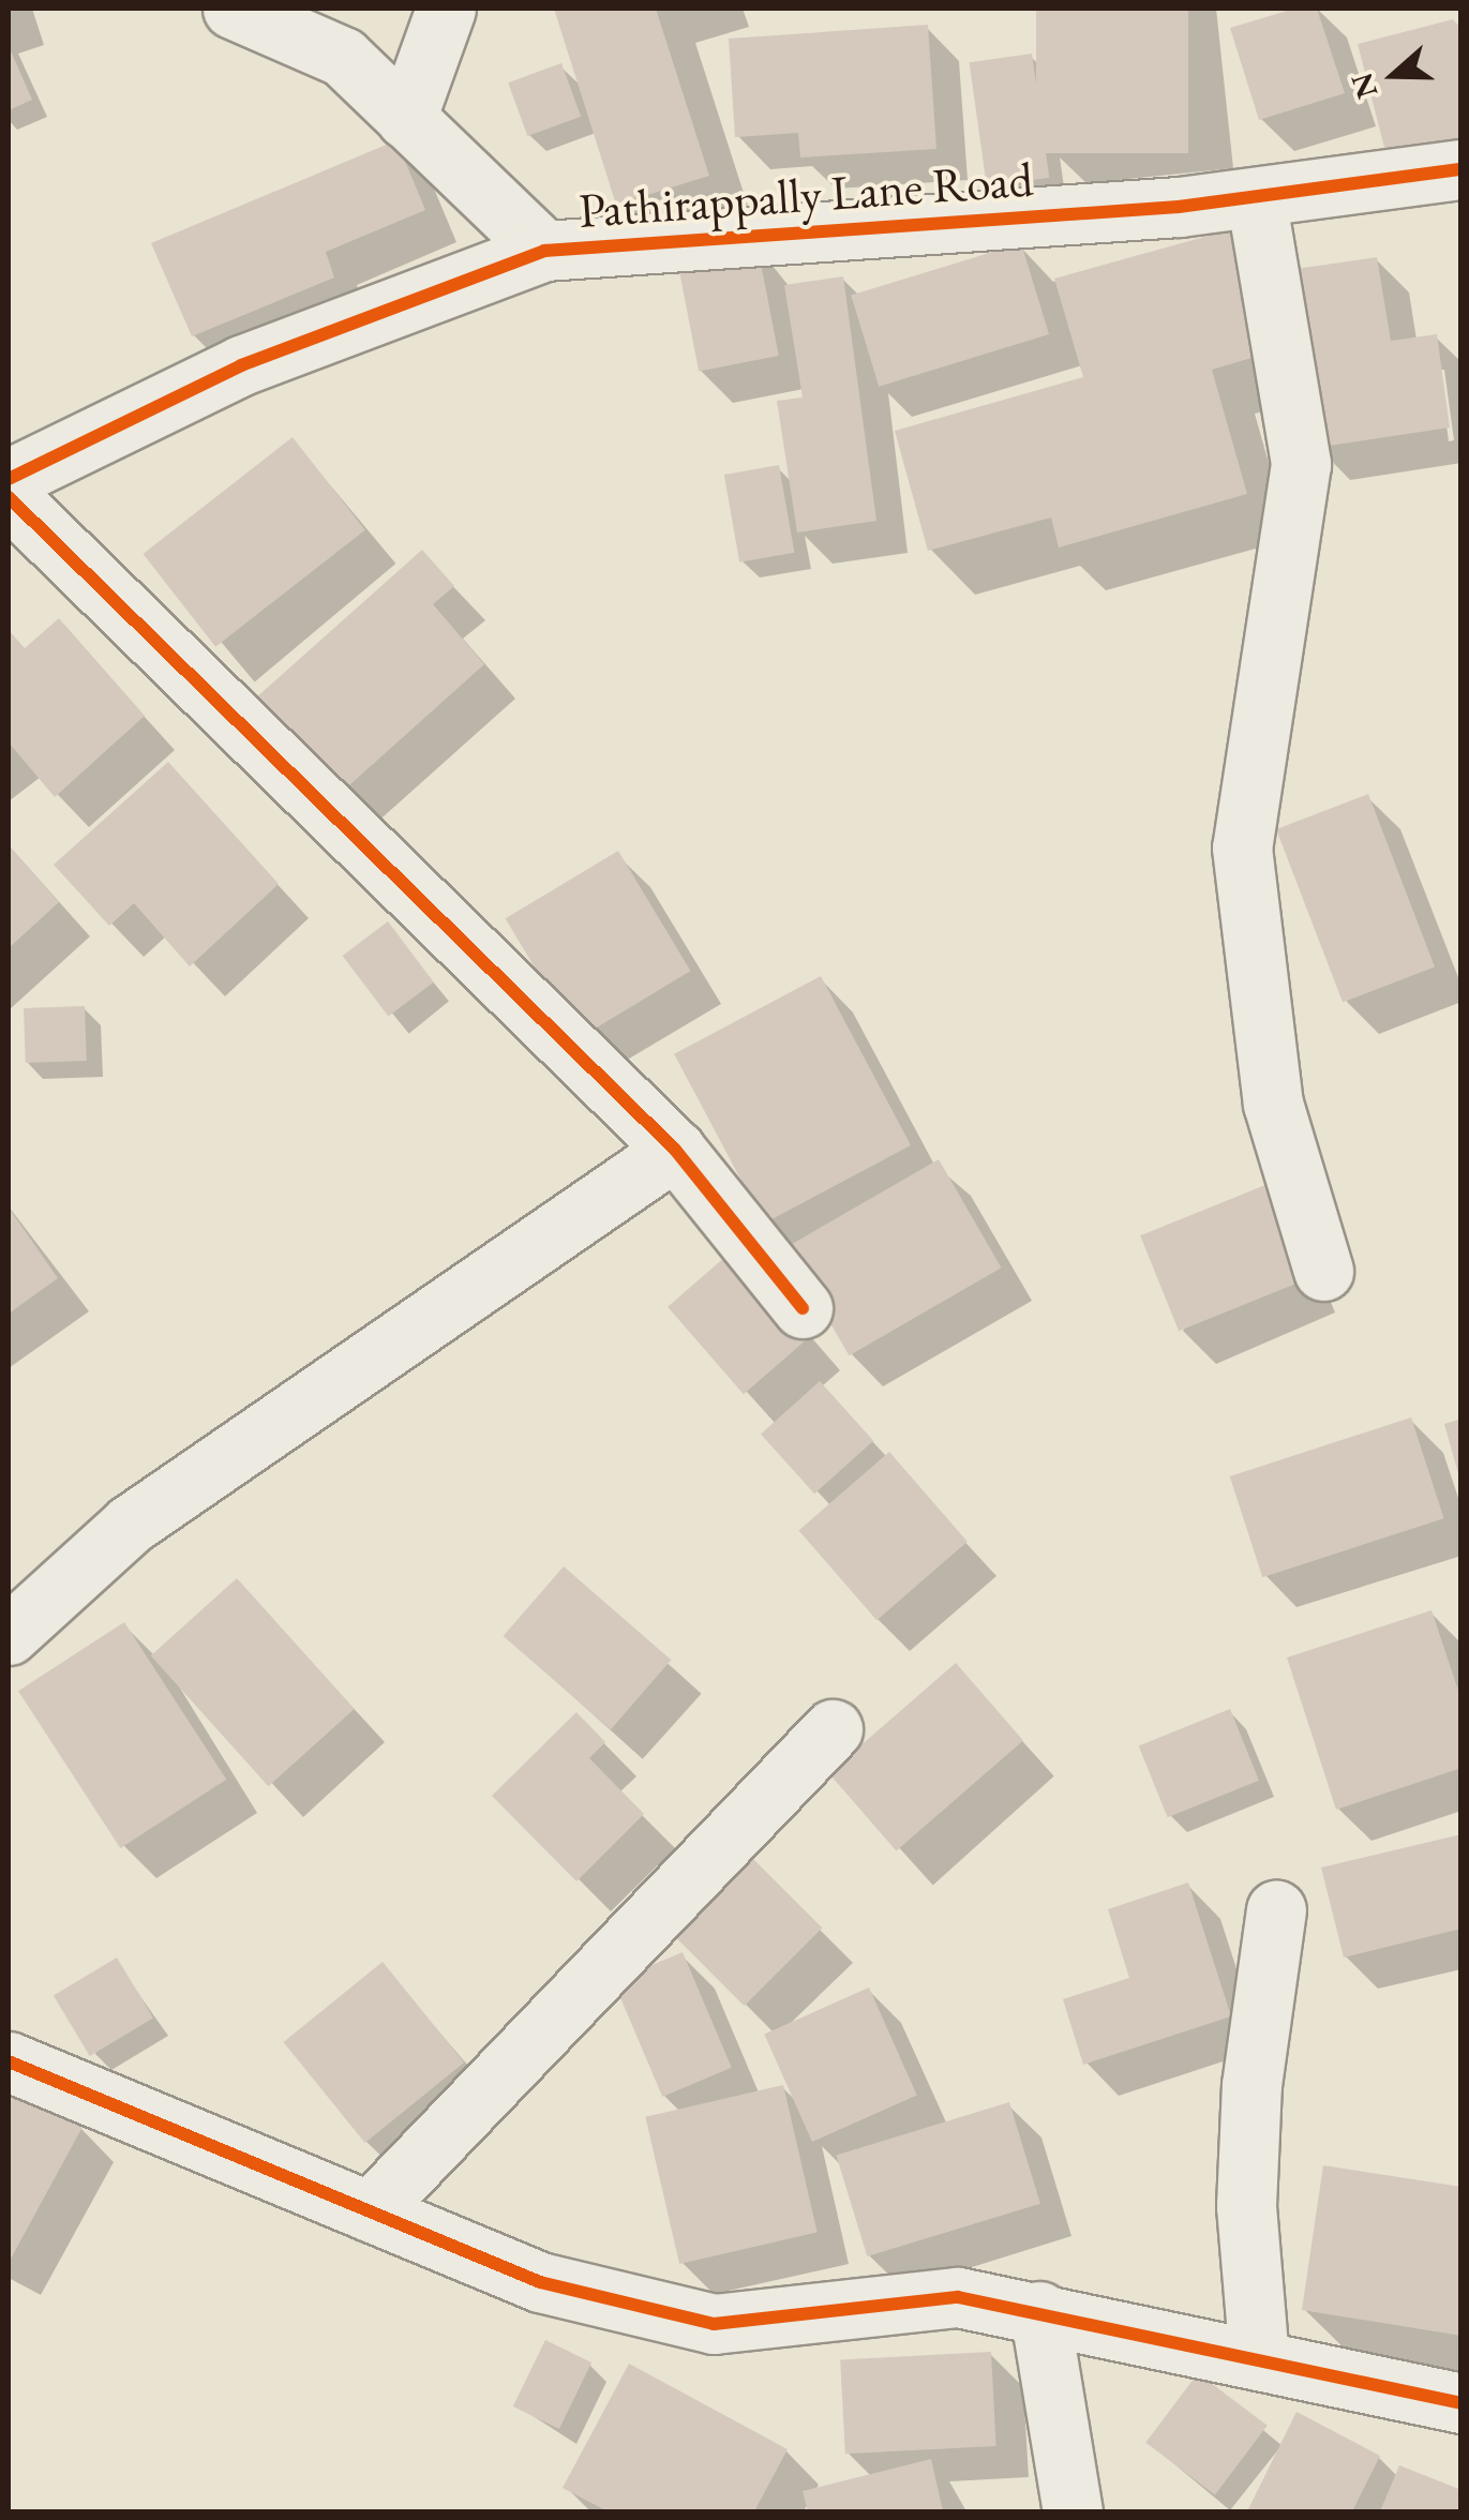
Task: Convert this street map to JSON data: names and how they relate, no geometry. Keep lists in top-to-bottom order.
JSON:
{
  "streets": {
    "street": ["Pathirappally Lane Road"]
  },
  "north": "left"
}
